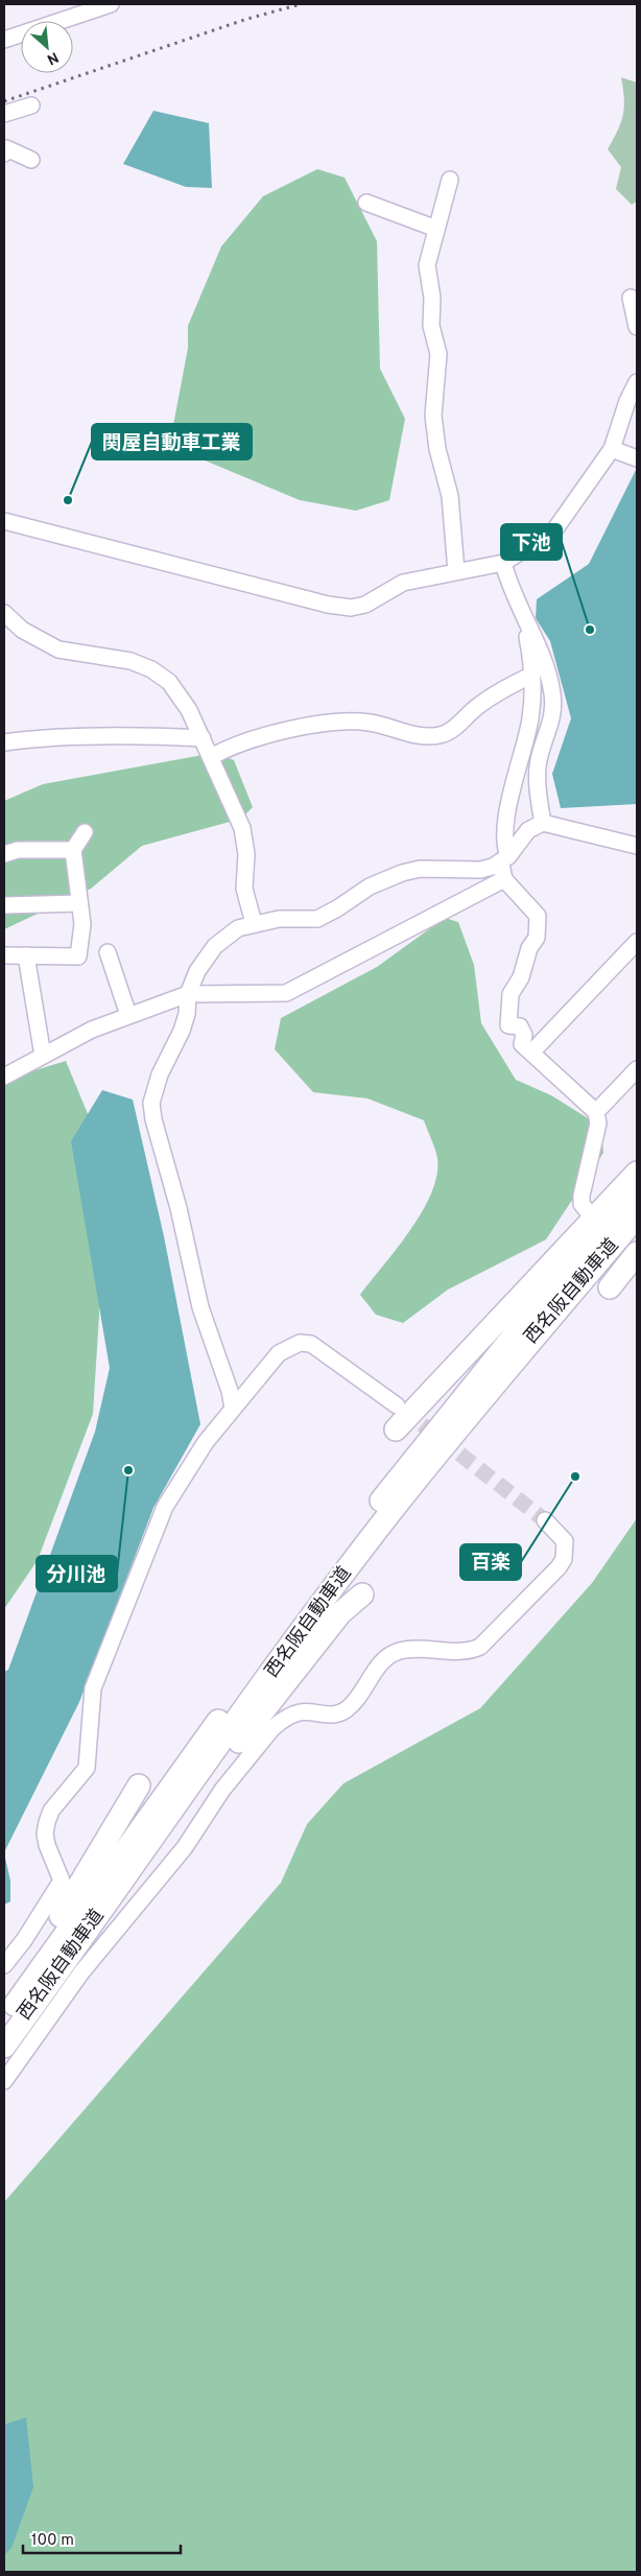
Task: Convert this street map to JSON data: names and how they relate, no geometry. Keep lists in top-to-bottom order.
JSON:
{
  "streets": {
    "highway": ["西名阪自動車道"]
  },
  "places": [
    "関屋自動車工業",
    "下池",
    "分川池",
    "百楽"
  ],
  "scale_bar": "100 m",
  "north": "bottom right"
}
